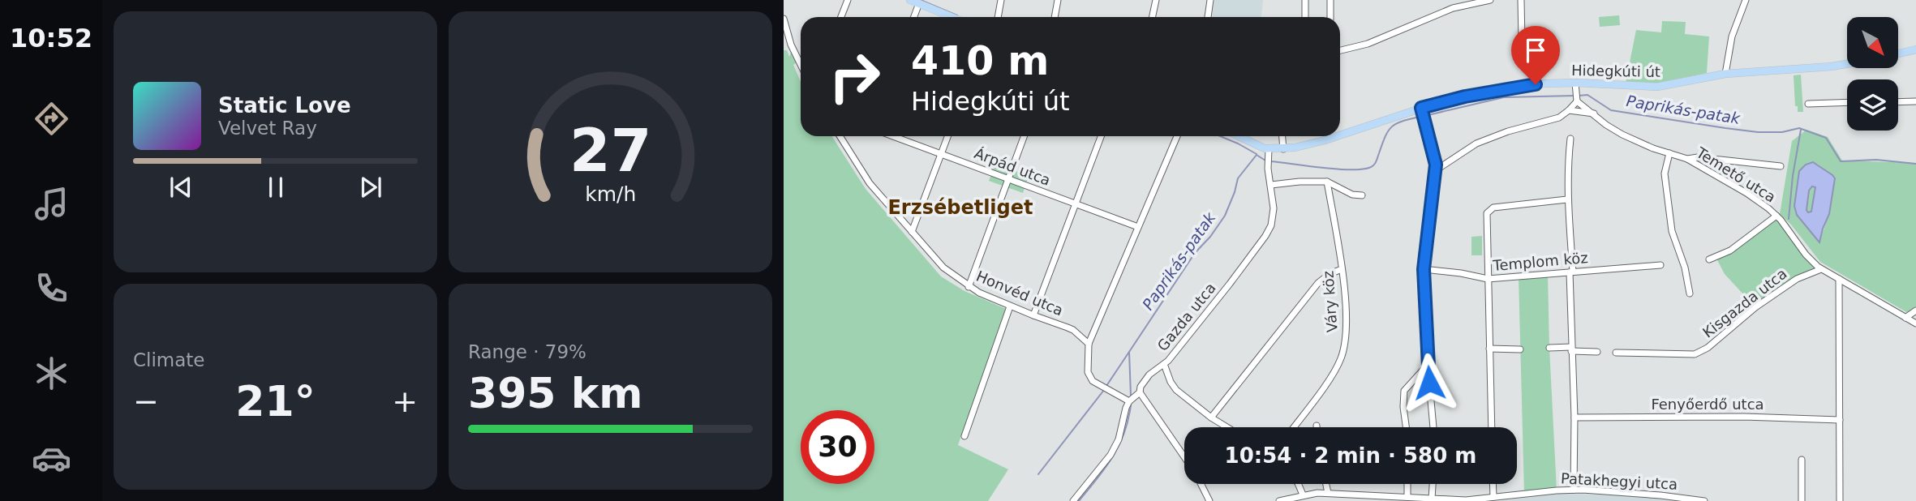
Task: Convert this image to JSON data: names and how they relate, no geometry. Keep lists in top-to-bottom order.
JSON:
{
  "streets": {
    "main road": ["Hidegkúti út"],
    "street": [
      "Árpád utca",
      "Temető utca",
      "Templom köz",
      "Honvéd utca",
      "Váry köz",
      "Kisgazda utca",
      "Gazda utca",
      "Fenyőerdő utca",
      "Patakhegyi utca"
    ]
  },
  "crossings": [
    ["Hidegkúti út", "Gazda utca"],
    ["Temető utca", "Kisgazda utca"]
  ],
  "districts": ["Erzsébetliget"],
  "water": ["Paprikás-patak"],
  "north": "bottom right",
  "page": {
    "tabs": "10:52",
    "turn": ["410 m", "Hidegkúti út"],
    "song": ["Static Love", "Velvet Ray"],
    "tile": [
      "Climate",
      ["Range · 79%", "395 km"]
    ],
    "heat": ["−", "21°", "+"],
    "limit": "30",
    "trip": "10:54 · 2 min · 580 m",
    "gauge": ["27", "km/h"]
  }
}
